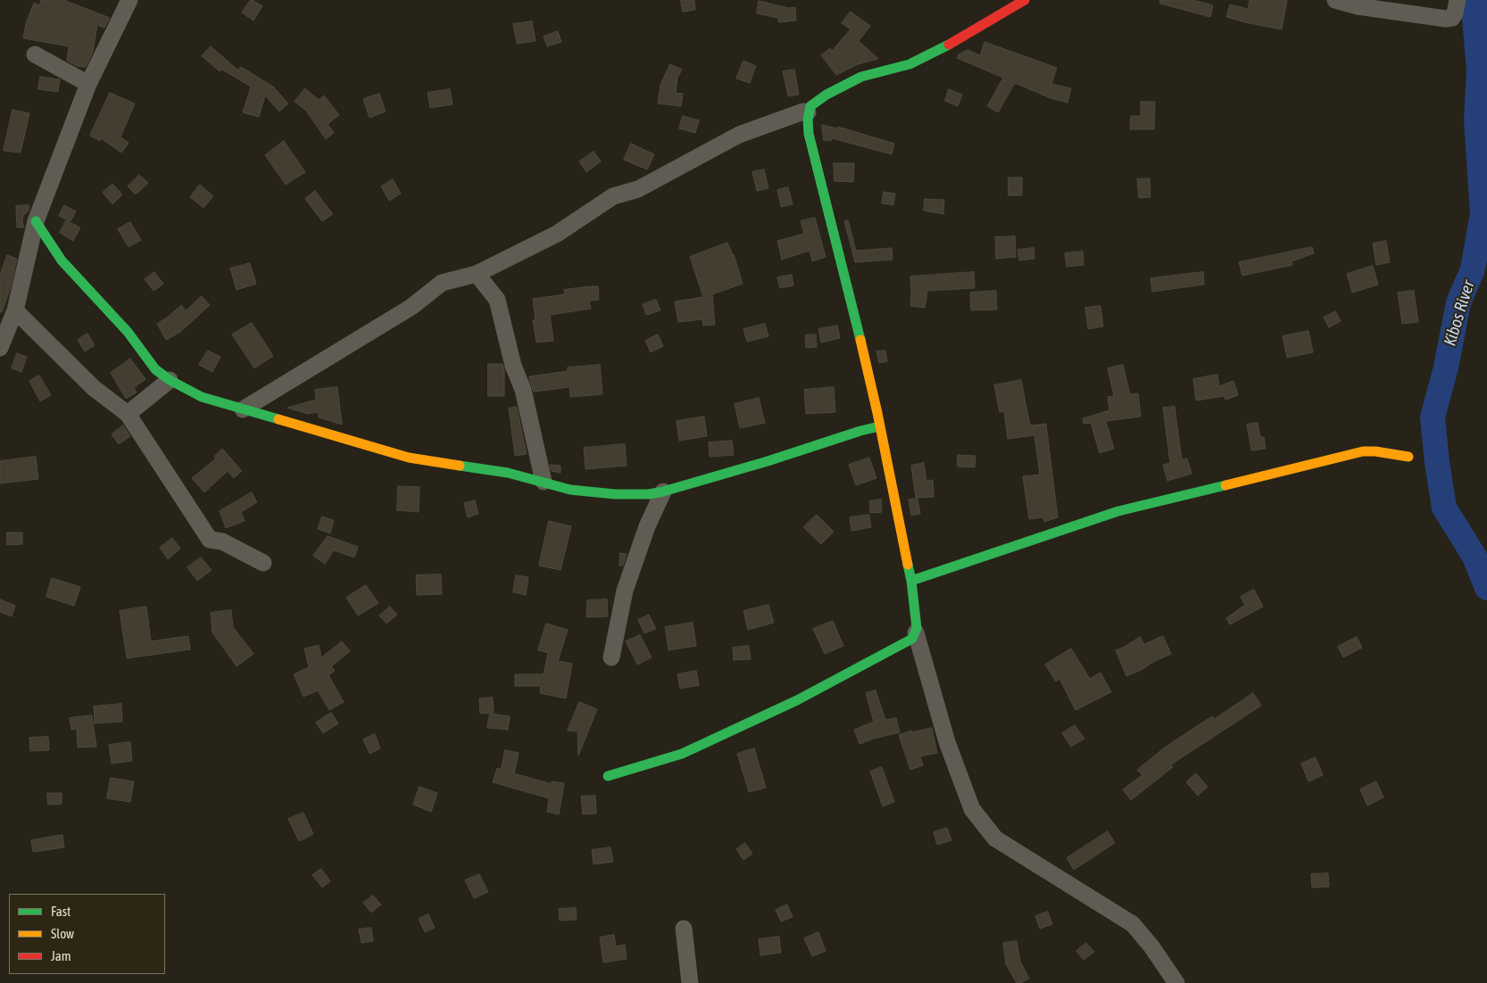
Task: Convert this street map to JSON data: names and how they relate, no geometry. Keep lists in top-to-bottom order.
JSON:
{
  "water": ["Kibos River"],
  "legend": ["Fast", "Slow", "Jam"]
}
